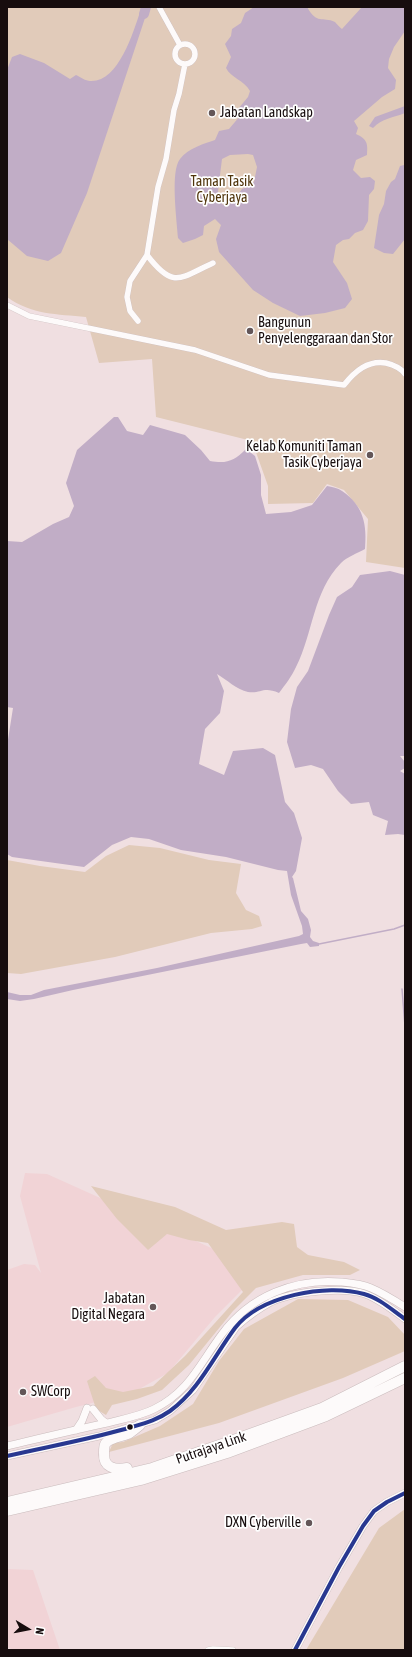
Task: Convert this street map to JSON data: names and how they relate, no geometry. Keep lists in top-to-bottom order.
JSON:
{
  "streets": {
    "highway": ["Putrajaya Link"]
  },
  "parks": ["Taman Tasik Cyberjaya"],
  "places": [
    "Jabatan Landskap",
    "Bangunun Penyelenggaraan dan Stor",
    "Kelab Komuniti Taman Tasik Cyberjaya",
    "Jabatan Digital Negara",
    "SWCorp",
    "DXN Cyberville"
  ],
  "north": "right"
}
